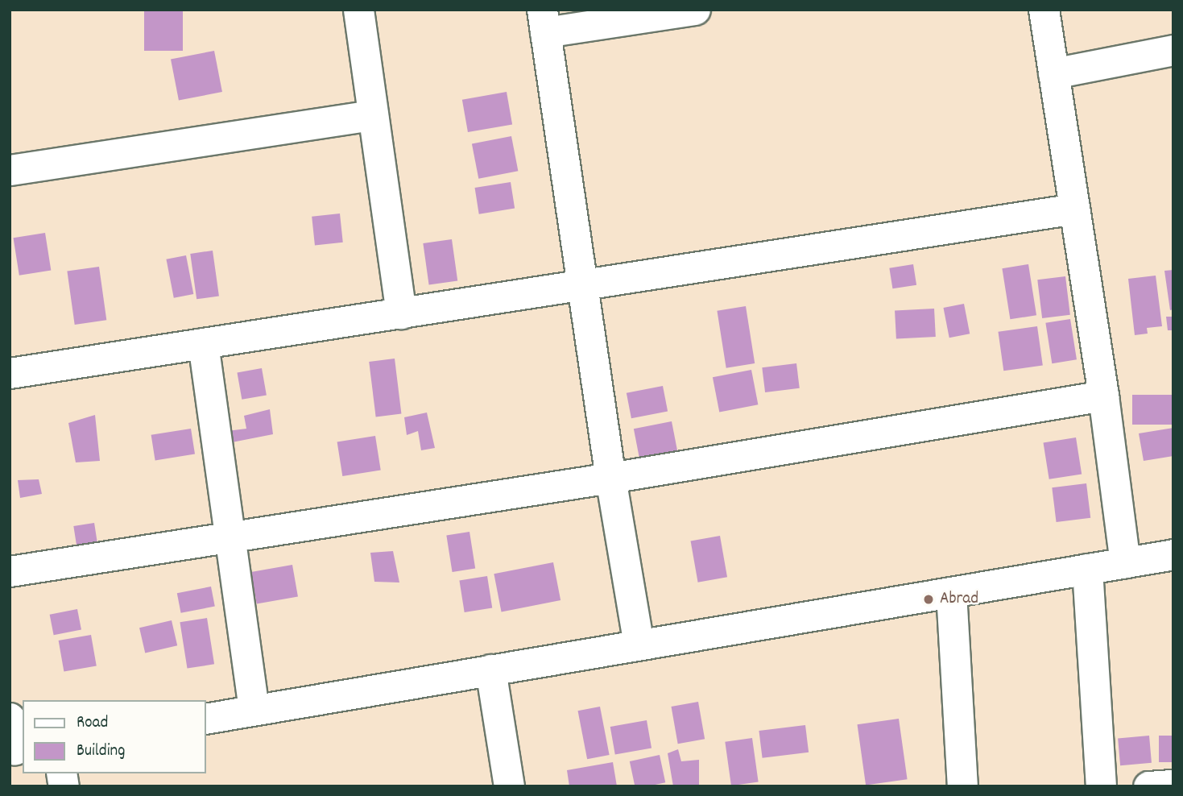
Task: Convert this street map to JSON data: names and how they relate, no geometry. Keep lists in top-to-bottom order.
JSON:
{
  "places": ["Abrad"],
  "legend": ["Road", "Building"]
}
